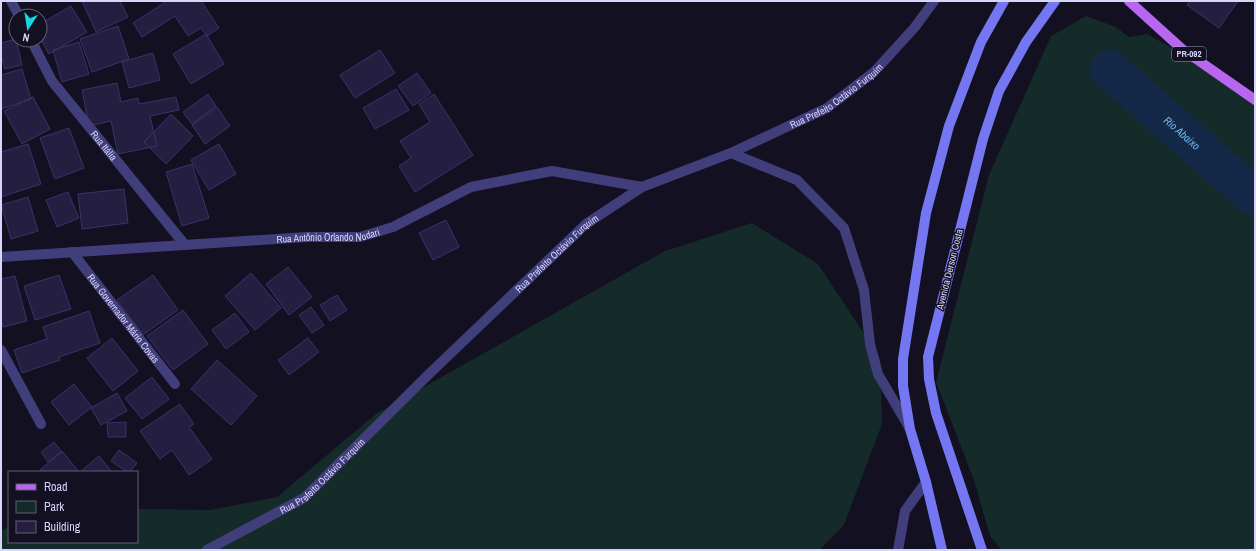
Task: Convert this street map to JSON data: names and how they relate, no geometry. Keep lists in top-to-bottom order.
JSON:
{
  "streets": {
    "main road": ["PR-092", "Avenida Derson Costa"],
    "street": [
      "Rua Prefeito Octávio Furquim",
      "Rua Itália",
      "Rua Antônio Orlando Nodari",
      "Rua Governador Mário Covas"
    ]
  },
  "crossings": [
    ["Rua Prefeito Octávio Furquim", "Rua Antônio Orlando Nodari"],
    ["Rua Itália", "Rua Antônio Orlando Nodari"],
    ["Rua Antônio Orlando Nodari", "Rua Governador Mário Covas"]
  ],
  "water": ["Rio Abaixo"],
  "legend": ["Road", "Park", "Building"],
  "north": "bottom"
}
